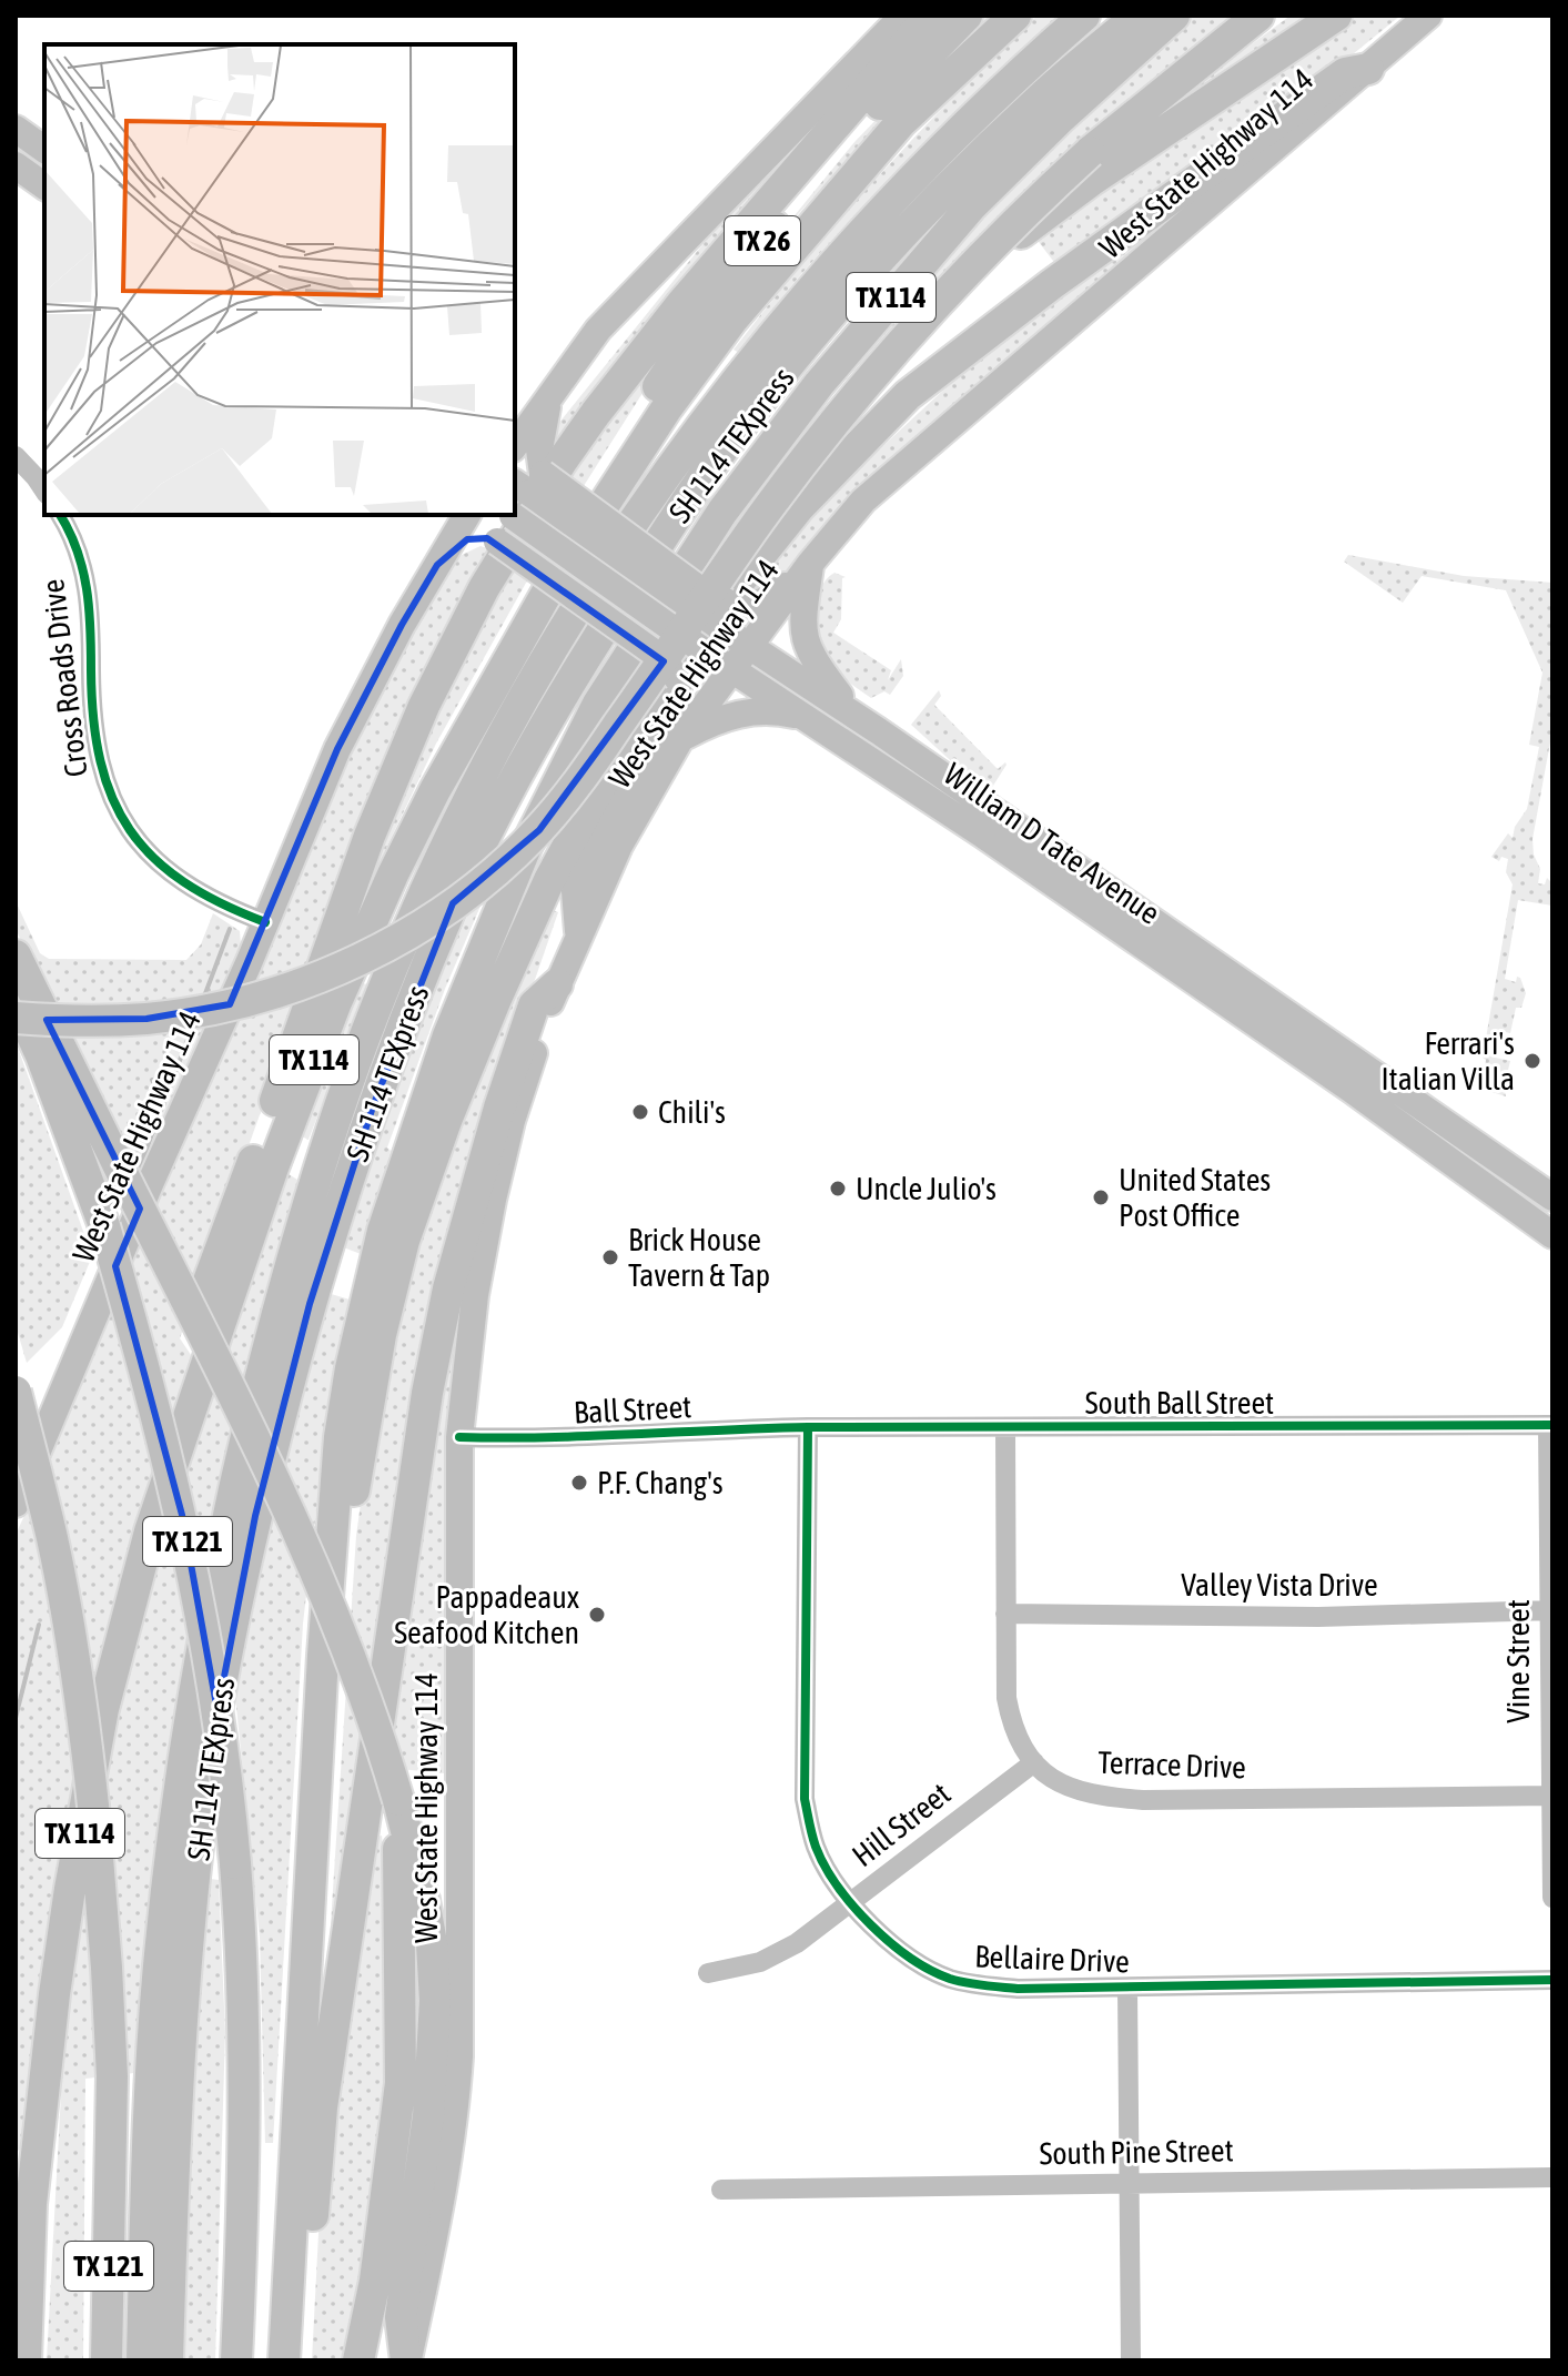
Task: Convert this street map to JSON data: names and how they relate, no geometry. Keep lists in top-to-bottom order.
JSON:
{
  "streets": {
    "highway": [
      "TX 26",
      "TX 114",
      "SH 114 TEXpress",
      "TX 121"
    ],
    "main road": ["West State Highway 114", "William D Tate Avenue"],
    "street": [
      "Cross Roads Drive",
      "South Ball Street",
      "Ball Street",
      "Valley Vista Drive",
      "Vine Street",
      "Terrace Drive",
      "Hill Street",
      "Bellaire Drive",
      "South Pine Street"
    ]
  },
  "crossings": [
    ["West State Highway 114", "Cross Roads Drive"],
    ["West State Highway 114", "William D Tate Avenue"],
    ["West State Highway 114", "Ball Street"],
    ["TX 26", "TX 114"],
    ["South Ball Street", "Ball Street"],
    ["South Ball Street", "Vine Street"],
    ["South Ball Street", "Terrace Drive"],
    ["South Ball Street", "Bellaire Drive"],
    ["Ball Street", "Bellaire Drive"],
    ["Valley Vista Drive", "Vine Street"],
    ["Valley Vista Drive", "Terrace Drive"],
    ["Vine Street", "Terrace Drive"],
    ["Terrace Drive", "Hill Street"],
    ["Hill Street", "Bellaire Drive"]
  ],
  "places": [
    "Ferrari's Italian Villa",
    "Chili's",
    "Uncle Julio's",
    "United States Post Office",
    "Brick House Tavern & Tap",
    "P.F. Chang's",
    "Pappadeaux Seafood Kitchen"
  ]
}
